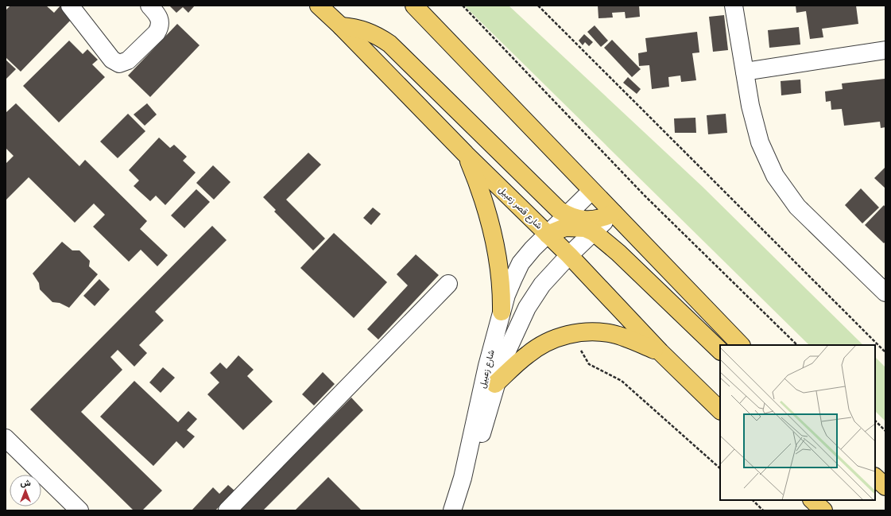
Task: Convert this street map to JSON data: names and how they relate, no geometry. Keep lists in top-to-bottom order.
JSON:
{
  "streets": {
    "main road": ["شارع قصر زعبيل"],
    "street": ["شارع زعبيل"]
  },
  "crossings": [
    ["شارع قصر زعبيل", "شارع زعبيل"]
  ],
  "north": "top"
}
